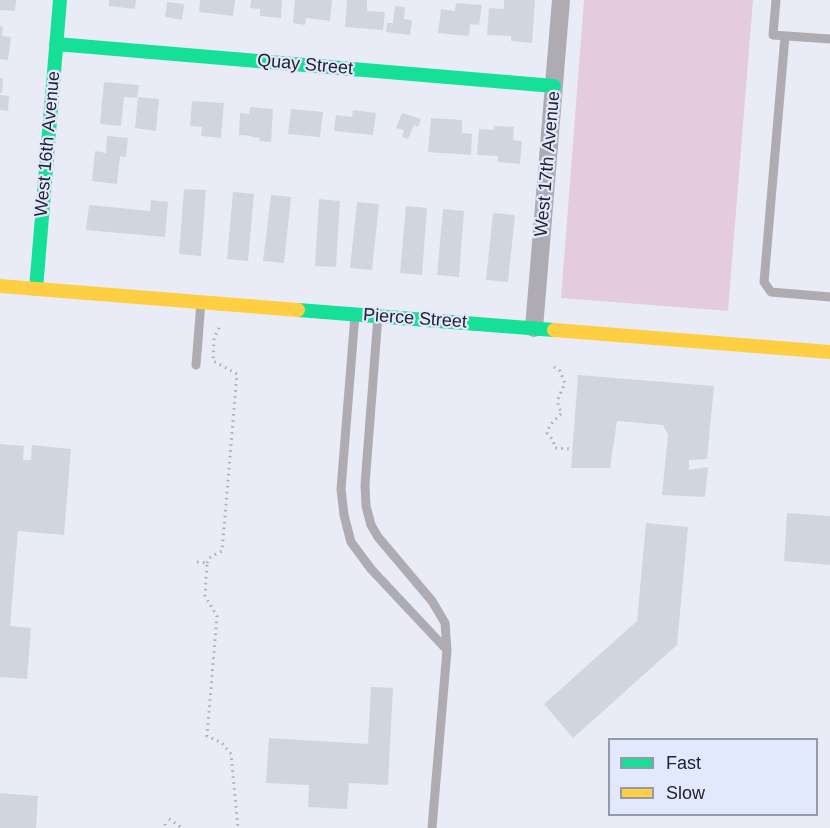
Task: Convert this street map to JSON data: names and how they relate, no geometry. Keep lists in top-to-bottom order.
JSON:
{
  "streets": {
    "street": [
      "Quay Street",
      "West 16th Avenue",
      "West 17th Avenue",
      "Pierce Street"
    ]
  },
  "crossings": [
    ["Quay Street", "West 16th Avenue"],
    ["Quay Street", "West 17th Avenue"],
    ["West 16th Avenue", "Pierce Street"],
    ["West 17th Avenue", "Pierce Street"]
  ],
  "legend": ["Fast", "Slow"]
}
